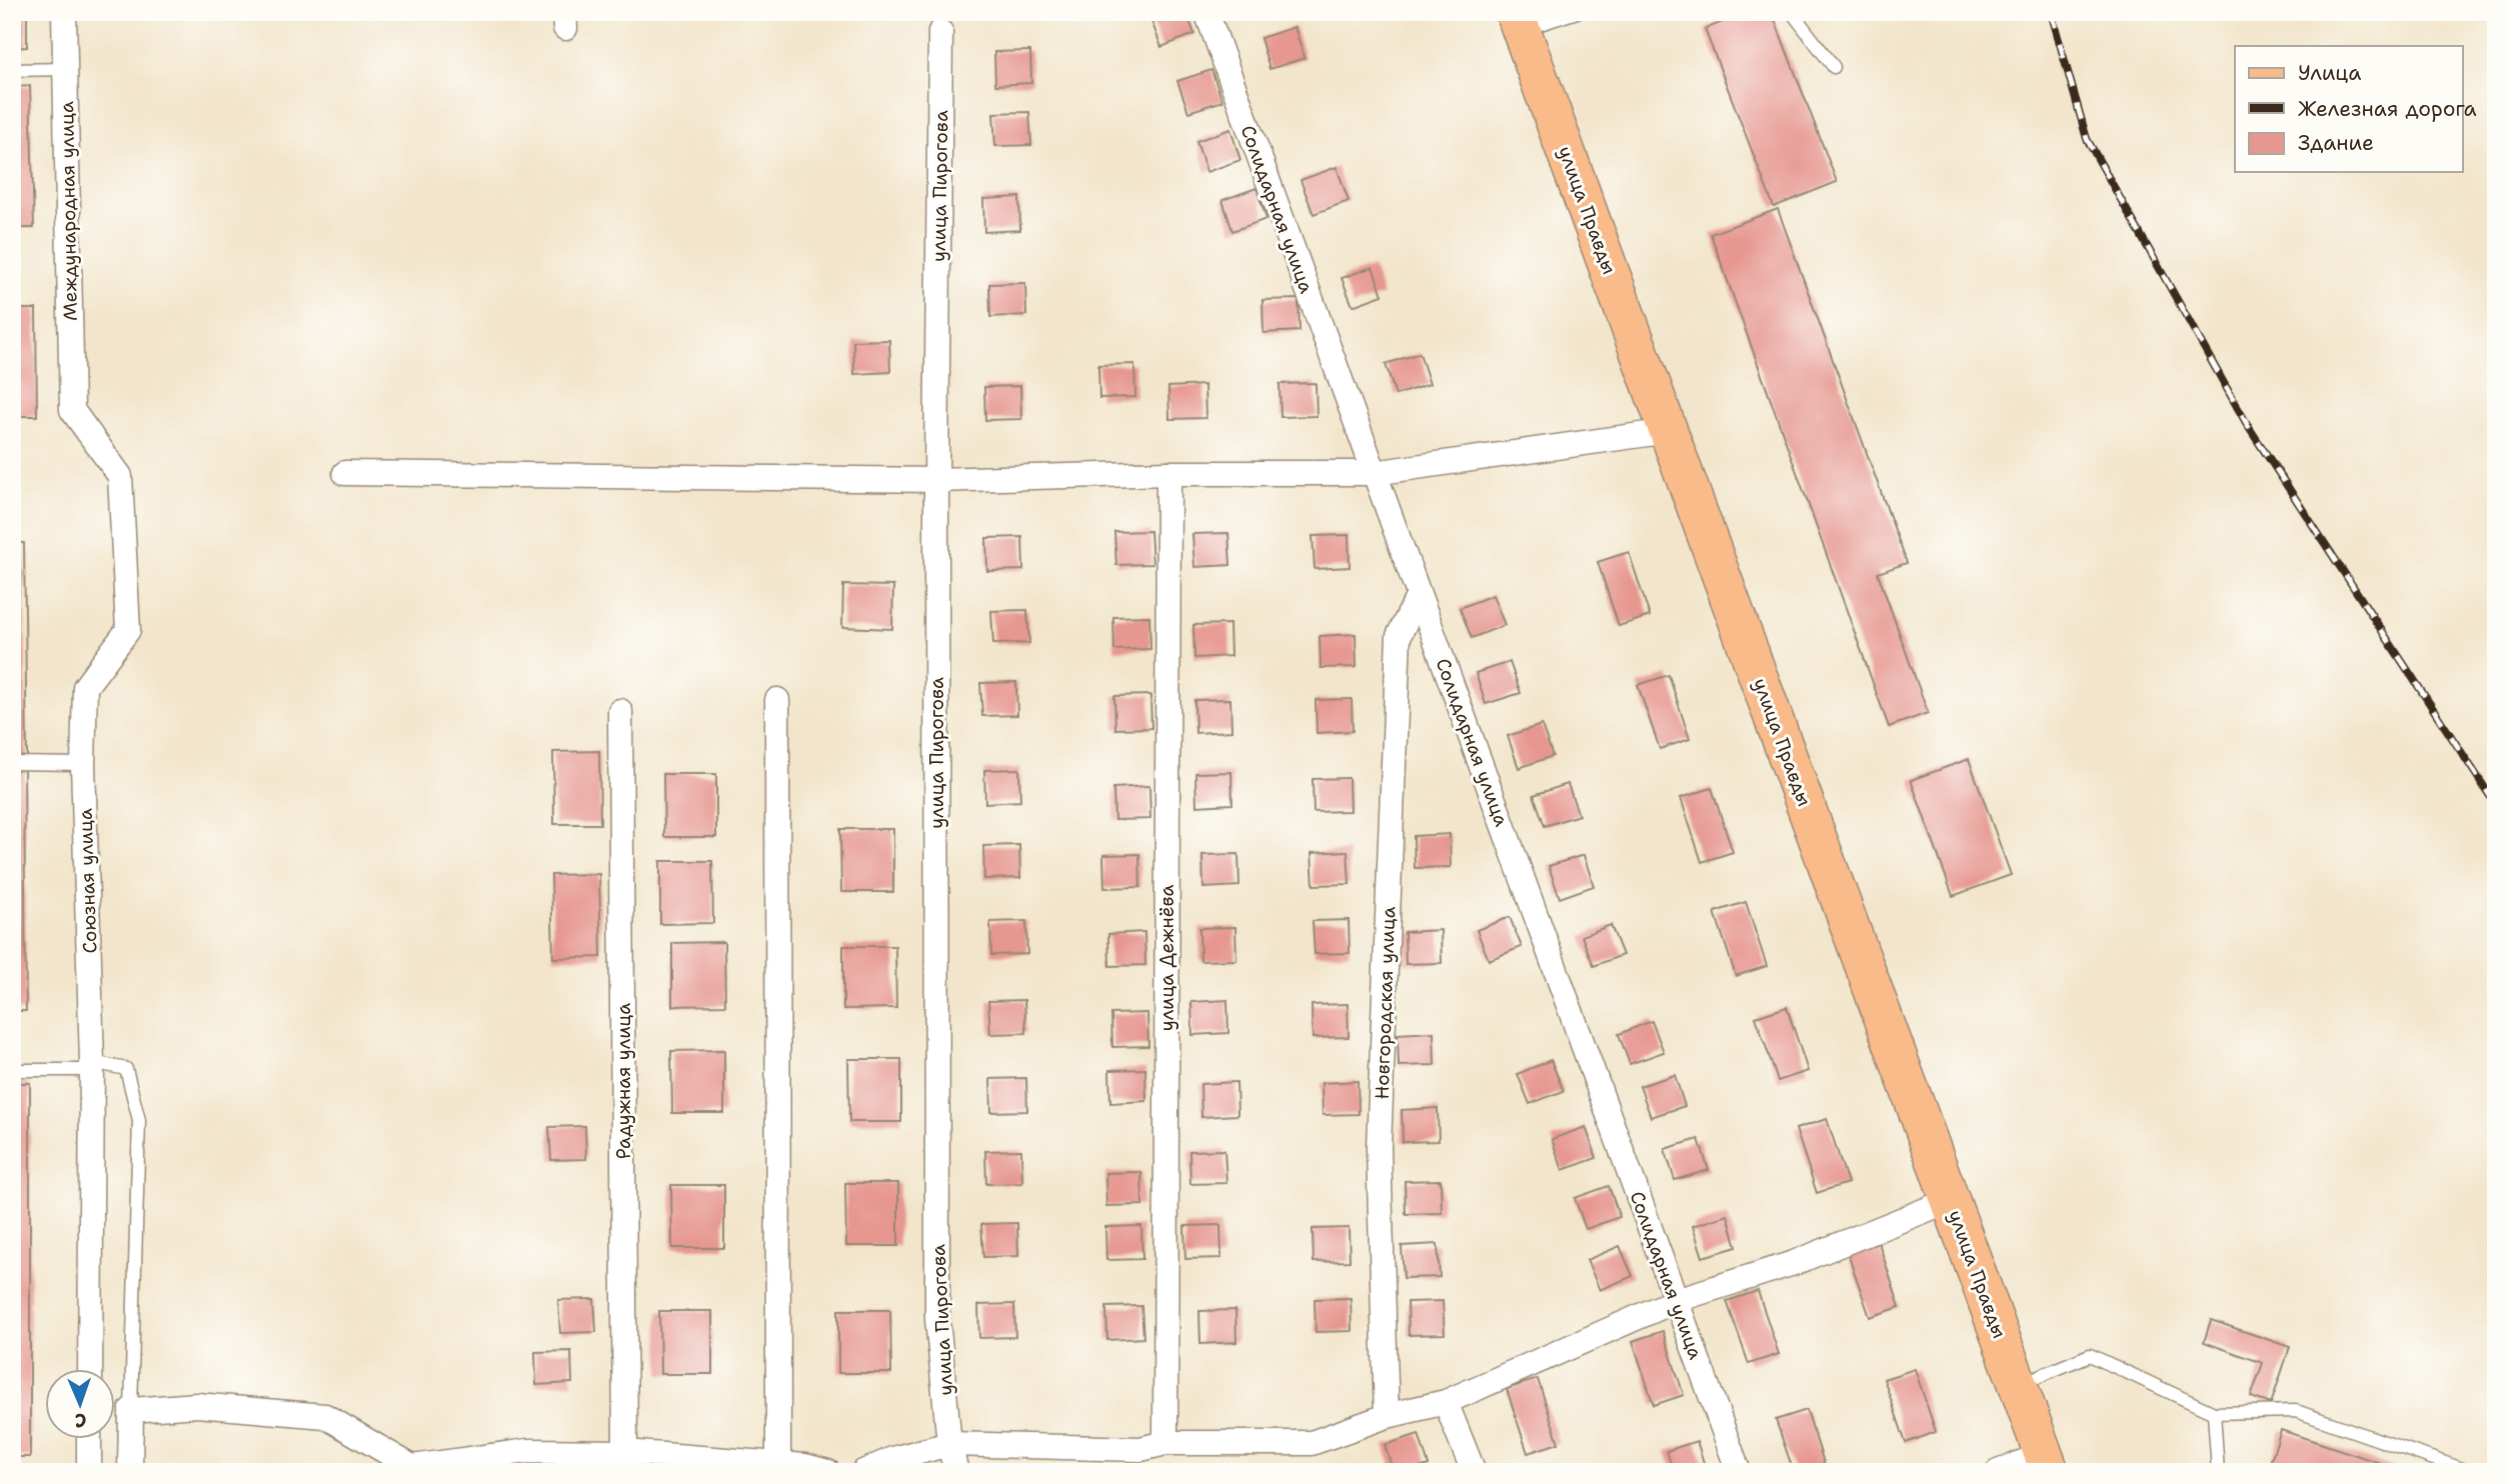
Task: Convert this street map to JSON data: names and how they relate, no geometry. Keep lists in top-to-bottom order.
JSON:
{
  "streets": {
    "main road": ["улица Правды"],
    "street": [
      "улица Пирогова",
      "Солидарная улица",
      "Международная улица",
      "Союзная улица",
      "улица Дежнёва",
      "Новгородская улица",
      "Радужная улица"
    ]
  },
  "crossings": [
    ["Солидарная улица", "Новгородская улица"],
    ["Международная улица", "Союзная улица"]
  ],
  "legend": ["Улица", "Железная дорога", "Здание"],
  "north": "bottom"
}
